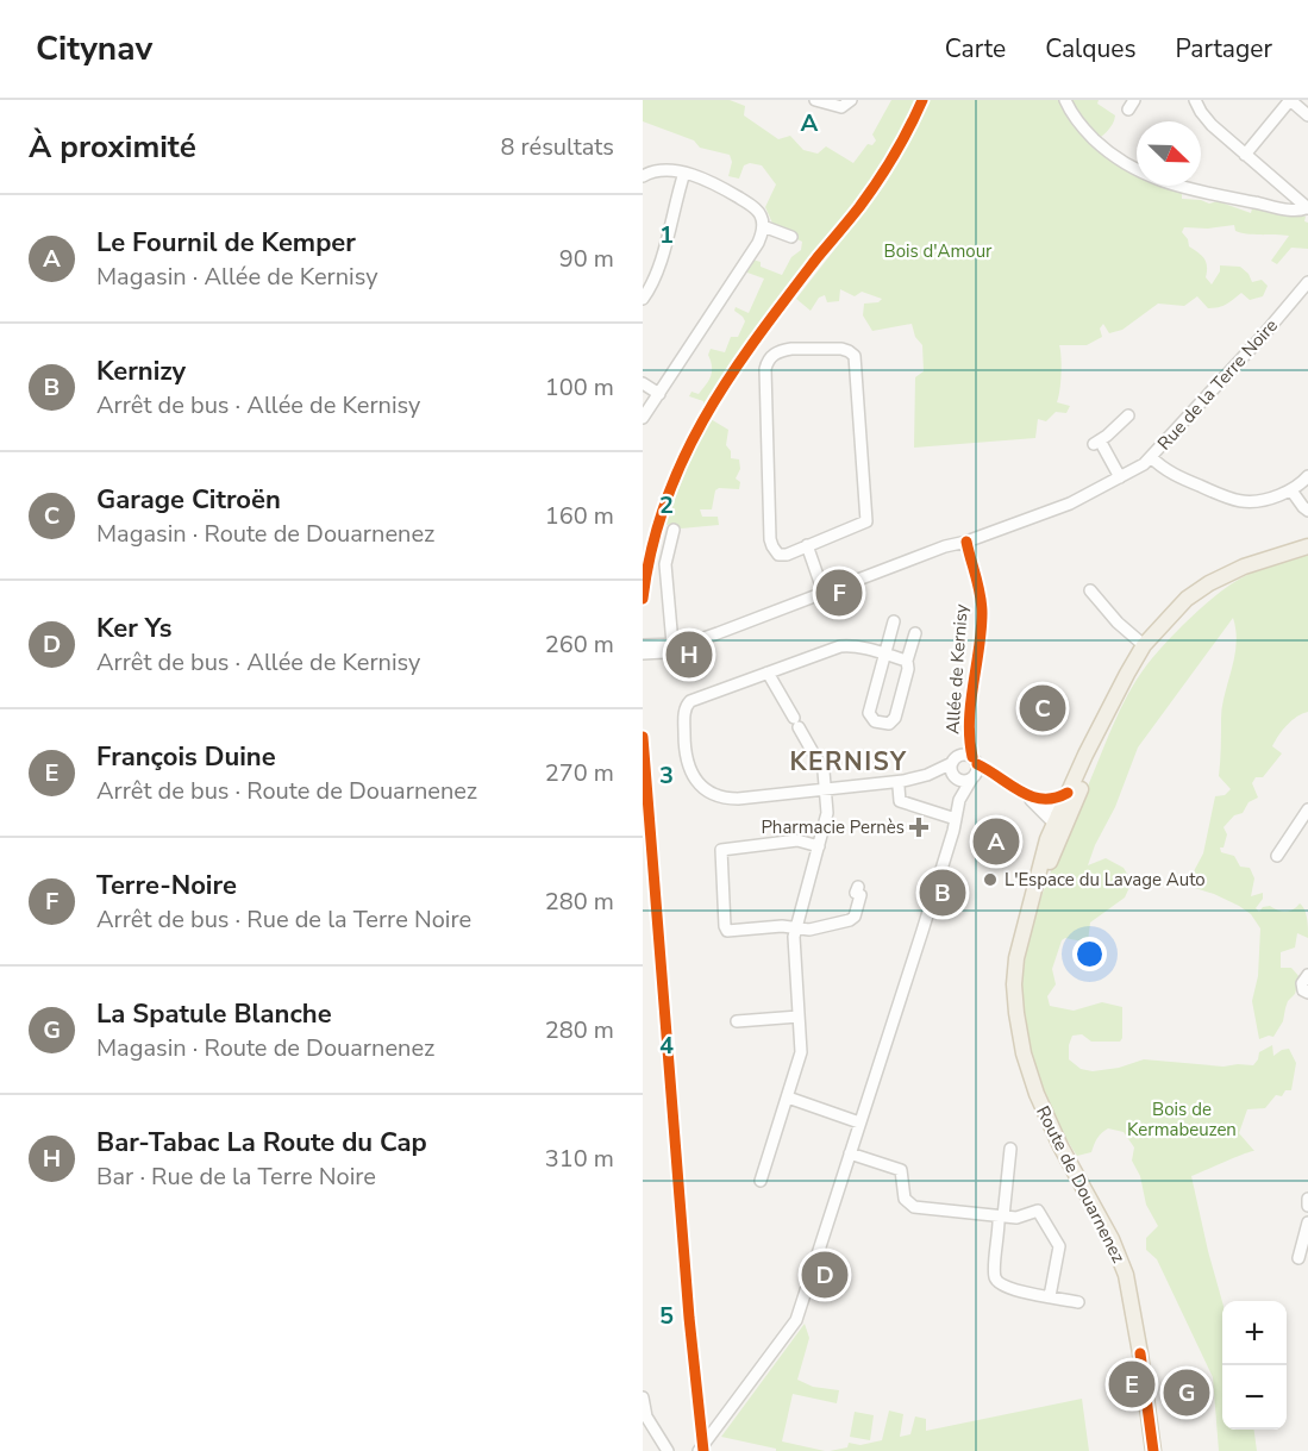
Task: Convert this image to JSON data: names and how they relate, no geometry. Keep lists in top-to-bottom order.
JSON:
{
  "streets": {
    "main road": ["Route de Douarnenez"],
    "street": ["Rue de la Terre Noire", "Allée de Kernisy"]
  },
  "crossings": [
    ["Rue de la Terre Noire", "Allée de Kernisy"]
  ],
  "districts": ["KERNISY"],
  "parks": ["Bois d'Amour", "Bois de Kermabeuzen"],
  "places": {
    "health": ["Pharmacie Pernès"],
    "other": ["L'Espace du Lavage Auto"]
  },
  "north": "bottom right",
  "page": {
    "header": "Citynav",
    "nav": ["Carte", "Calques", "Partager"],
    "heading": ["À proximité", "8 résultats"],
    "list": [
      {
        "mark": "A",
        "name": "Le Fournil de Kemper",
        "note": "Magasin · Allée de Kernisy",
        "value": "90 m"
      },
      {
        "mark": "B",
        "name": "Kernizy",
        "note": "Arrêt de bus · Allée de Kernisy",
        "value": "100 m"
      },
      {
        "mark": "C",
        "name": "Garage Citroën",
        "note": "Magasin · Route de Douarnenez",
        "value": "160 m"
      },
      {
        "mark": "D",
        "name": "Ker Ys",
        "note": "Arrêt de bus · Allée de Kernisy",
        "value": "260 m"
      },
      {
        "mark": "E",
        "name": "François Duine",
        "note": "Arrêt de bus · Route de Douarnenez",
        "value": "270 m"
      },
      {
        "mark": "F",
        "name": "Terre-Noire",
        "note": "Arrêt de bus · Rue de la Terre Noire",
        "value": "280 m"
      },
      {
        "mark": "G",
        "name": "La Spatule Blanche",
        "note": "Magasin · Route de Douarnenez",
        "value": "280 m"
      },
      {
        "mark": "H",
        "name": "Bar-Tabac La Route du Cap",
        "note": "Bar · Rue de la Terre Noire",
        "value": "310 m"
      }
    ],
    "pins": [
      "F",
      "H",
      "C",
      "A",
      "B",
      "D",
      "E",
      "G"
    ],
    "map_buttons": ["+", "−"]
  },
  "grid": {
    "columns": ["A"],
    "rows": [
      "1",
      "2",
      "3",
      "4",
      "5"
    ]
  }
}
